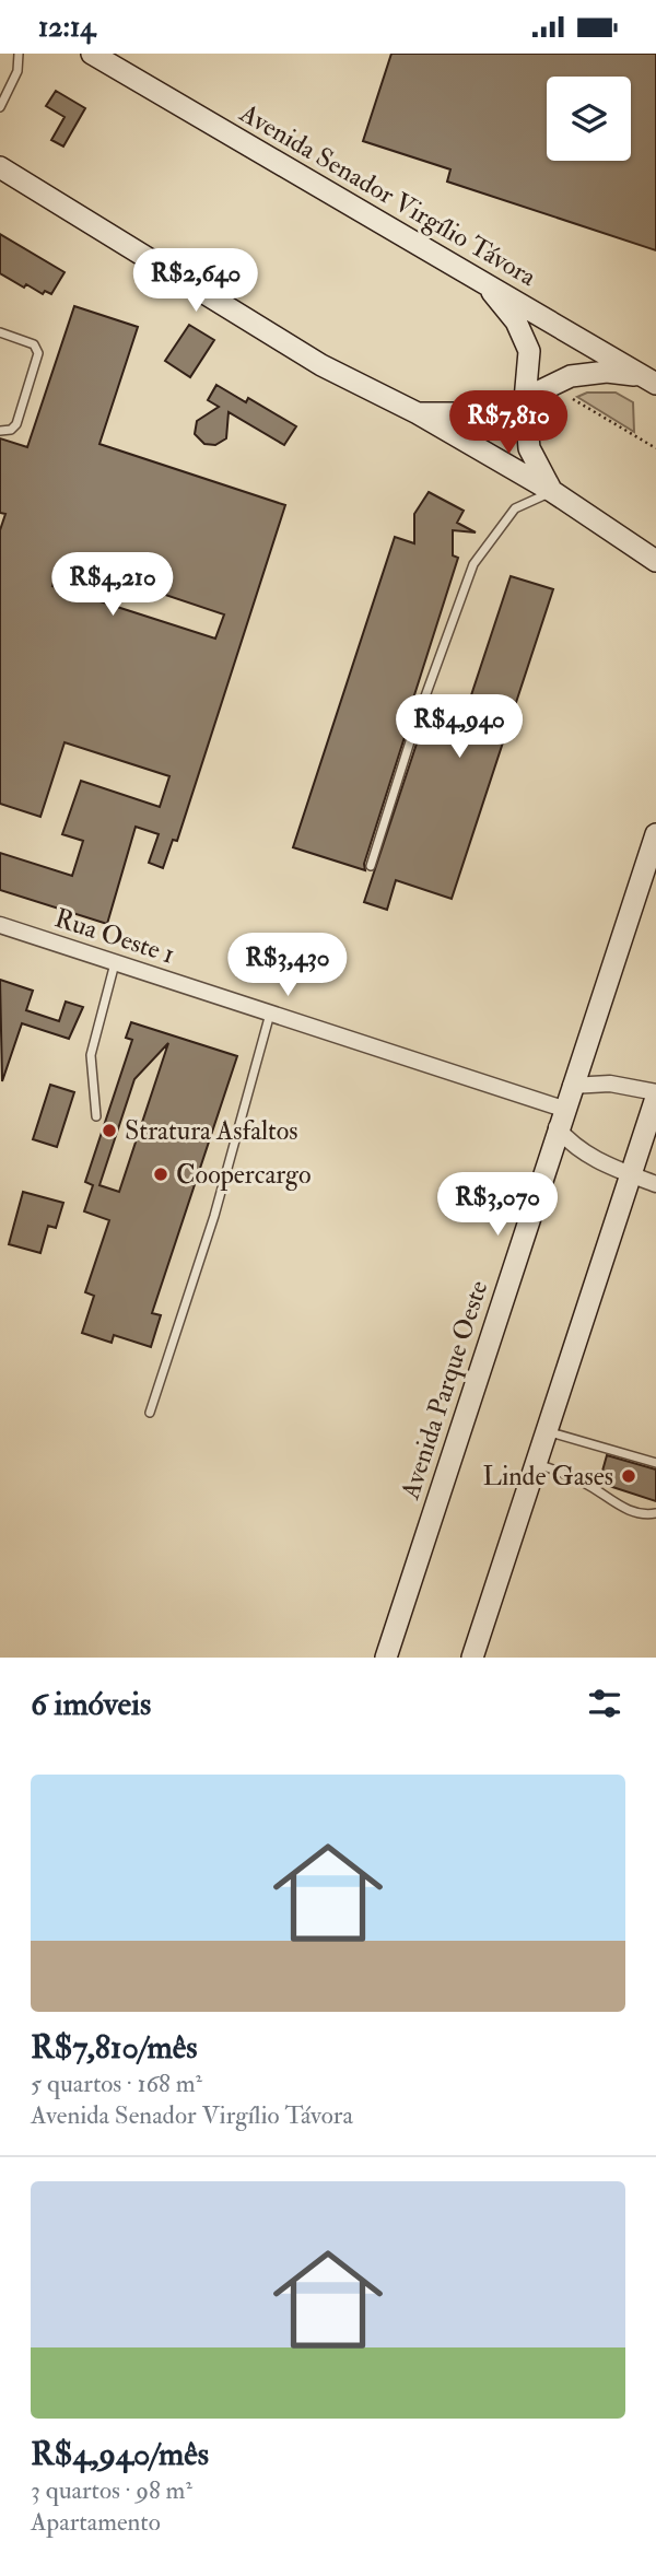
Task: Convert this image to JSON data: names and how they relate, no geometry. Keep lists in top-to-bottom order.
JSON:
{
  "streets": {
    "street": ["Avenida Senador Virgílio Távora", "Rua Oeste 1", "Avenida Parque Oeste"]
  },
  "crossings": [
    ["Rua Oeste 1", "Avenida Parque Oeste"]
  ],
  "places": ["Stratura Asfaltos", "Coopercargo", "Linde Gases"],
  "page": {
    "status": "12:14",
    "price": [
      "R$2,640",
      "R$7,810",
      "R$4,210",
      "R$4,940",
      "R$3,430",
      "R$3,070"
    ],
    "heading": "6 imóveis",
    "list": [
      {
        "name": "R$7,810/mês",
        "note": "5 quartos · 168 m² · Avenida Senador Virgílio Távora"
      },
      {
        "name": "R$4,940/mês",
        "note": "3 quartos · 98 m² · Apartamento"
      }
    ]
  }
}
